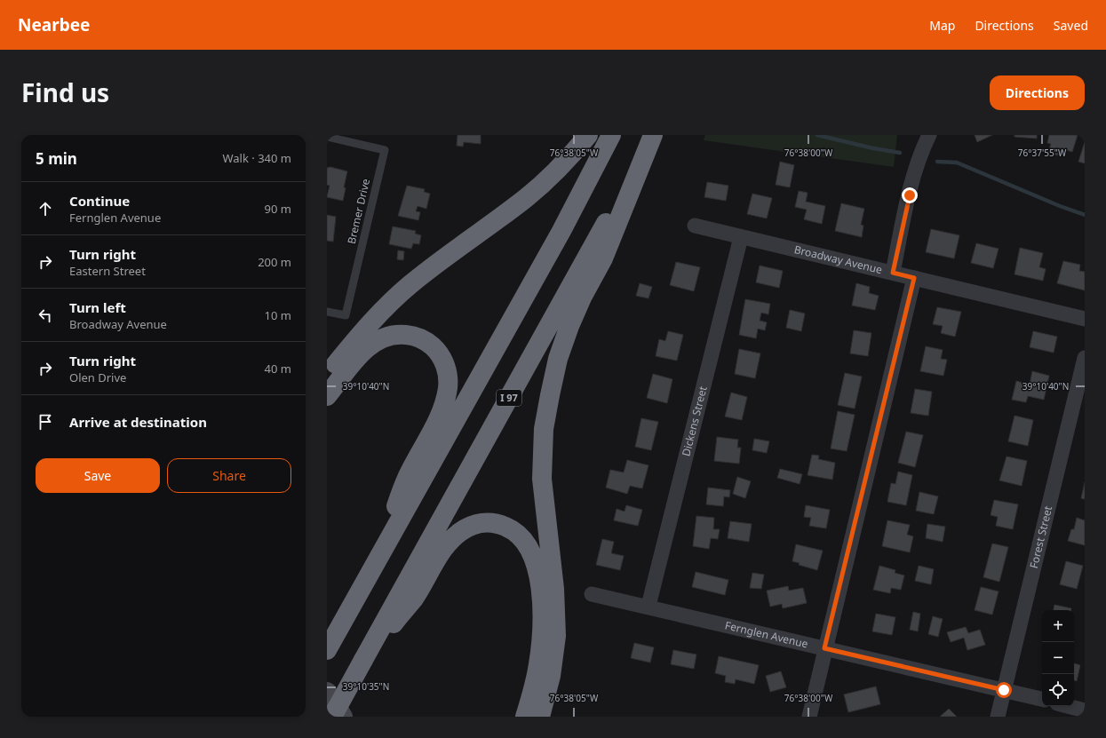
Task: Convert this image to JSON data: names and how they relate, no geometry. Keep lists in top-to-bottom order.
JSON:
{
  "streets": {
    "highway": ["I 97"],
    "street": [
      "Broadway Avenue",
      "Dickens Street",
      "Forest Street",
      "Fernglen Avenue"
    ],
    "lane": ["Bremer Drive"]
  },
  "crossings": [
    ["Broadway Avenue", "Dickens Street"],
    ["Dickens Street", "Fernglen Avenue"],
    ["Forest Street", "Fernglen Avenue"]
  ],
  "page": {
    "header": "Nearbee",
    "nav": ["Map", "Directions", "Saved"],
    "title": "Find us",
    "buttons": [
      "Directions",
      ["Save", "Share"]
    ],
    "heading": ["5 min", "Walk · 340 m"],
    "list": [
      ["Continue", "Fernglen Avenue", "90 m"],
      ["Turn right", "Eastern Street", "200 m"],
      ["Turn left", "Broadway Avenue", "10 m"],
      ["Turn right", "Olen Drive", "40 m"],
      "Arrive at destination"
    ],
    "map_buttons": ["+", "−"]
  },
  "coordinates": [
    "76°38'05\"W",
    "76°38'00\"W",
    "76°37'55\"W",
    "39°10'40\"N",
    "39°10'35\"N"
  ]
}
